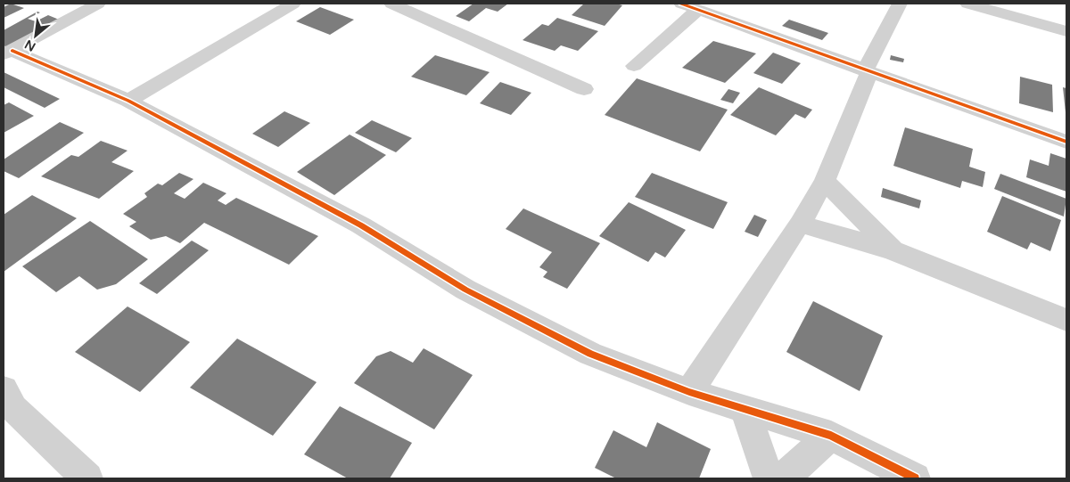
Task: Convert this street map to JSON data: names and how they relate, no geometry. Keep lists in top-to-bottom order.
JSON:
{
  "north": "bottom left"
}
